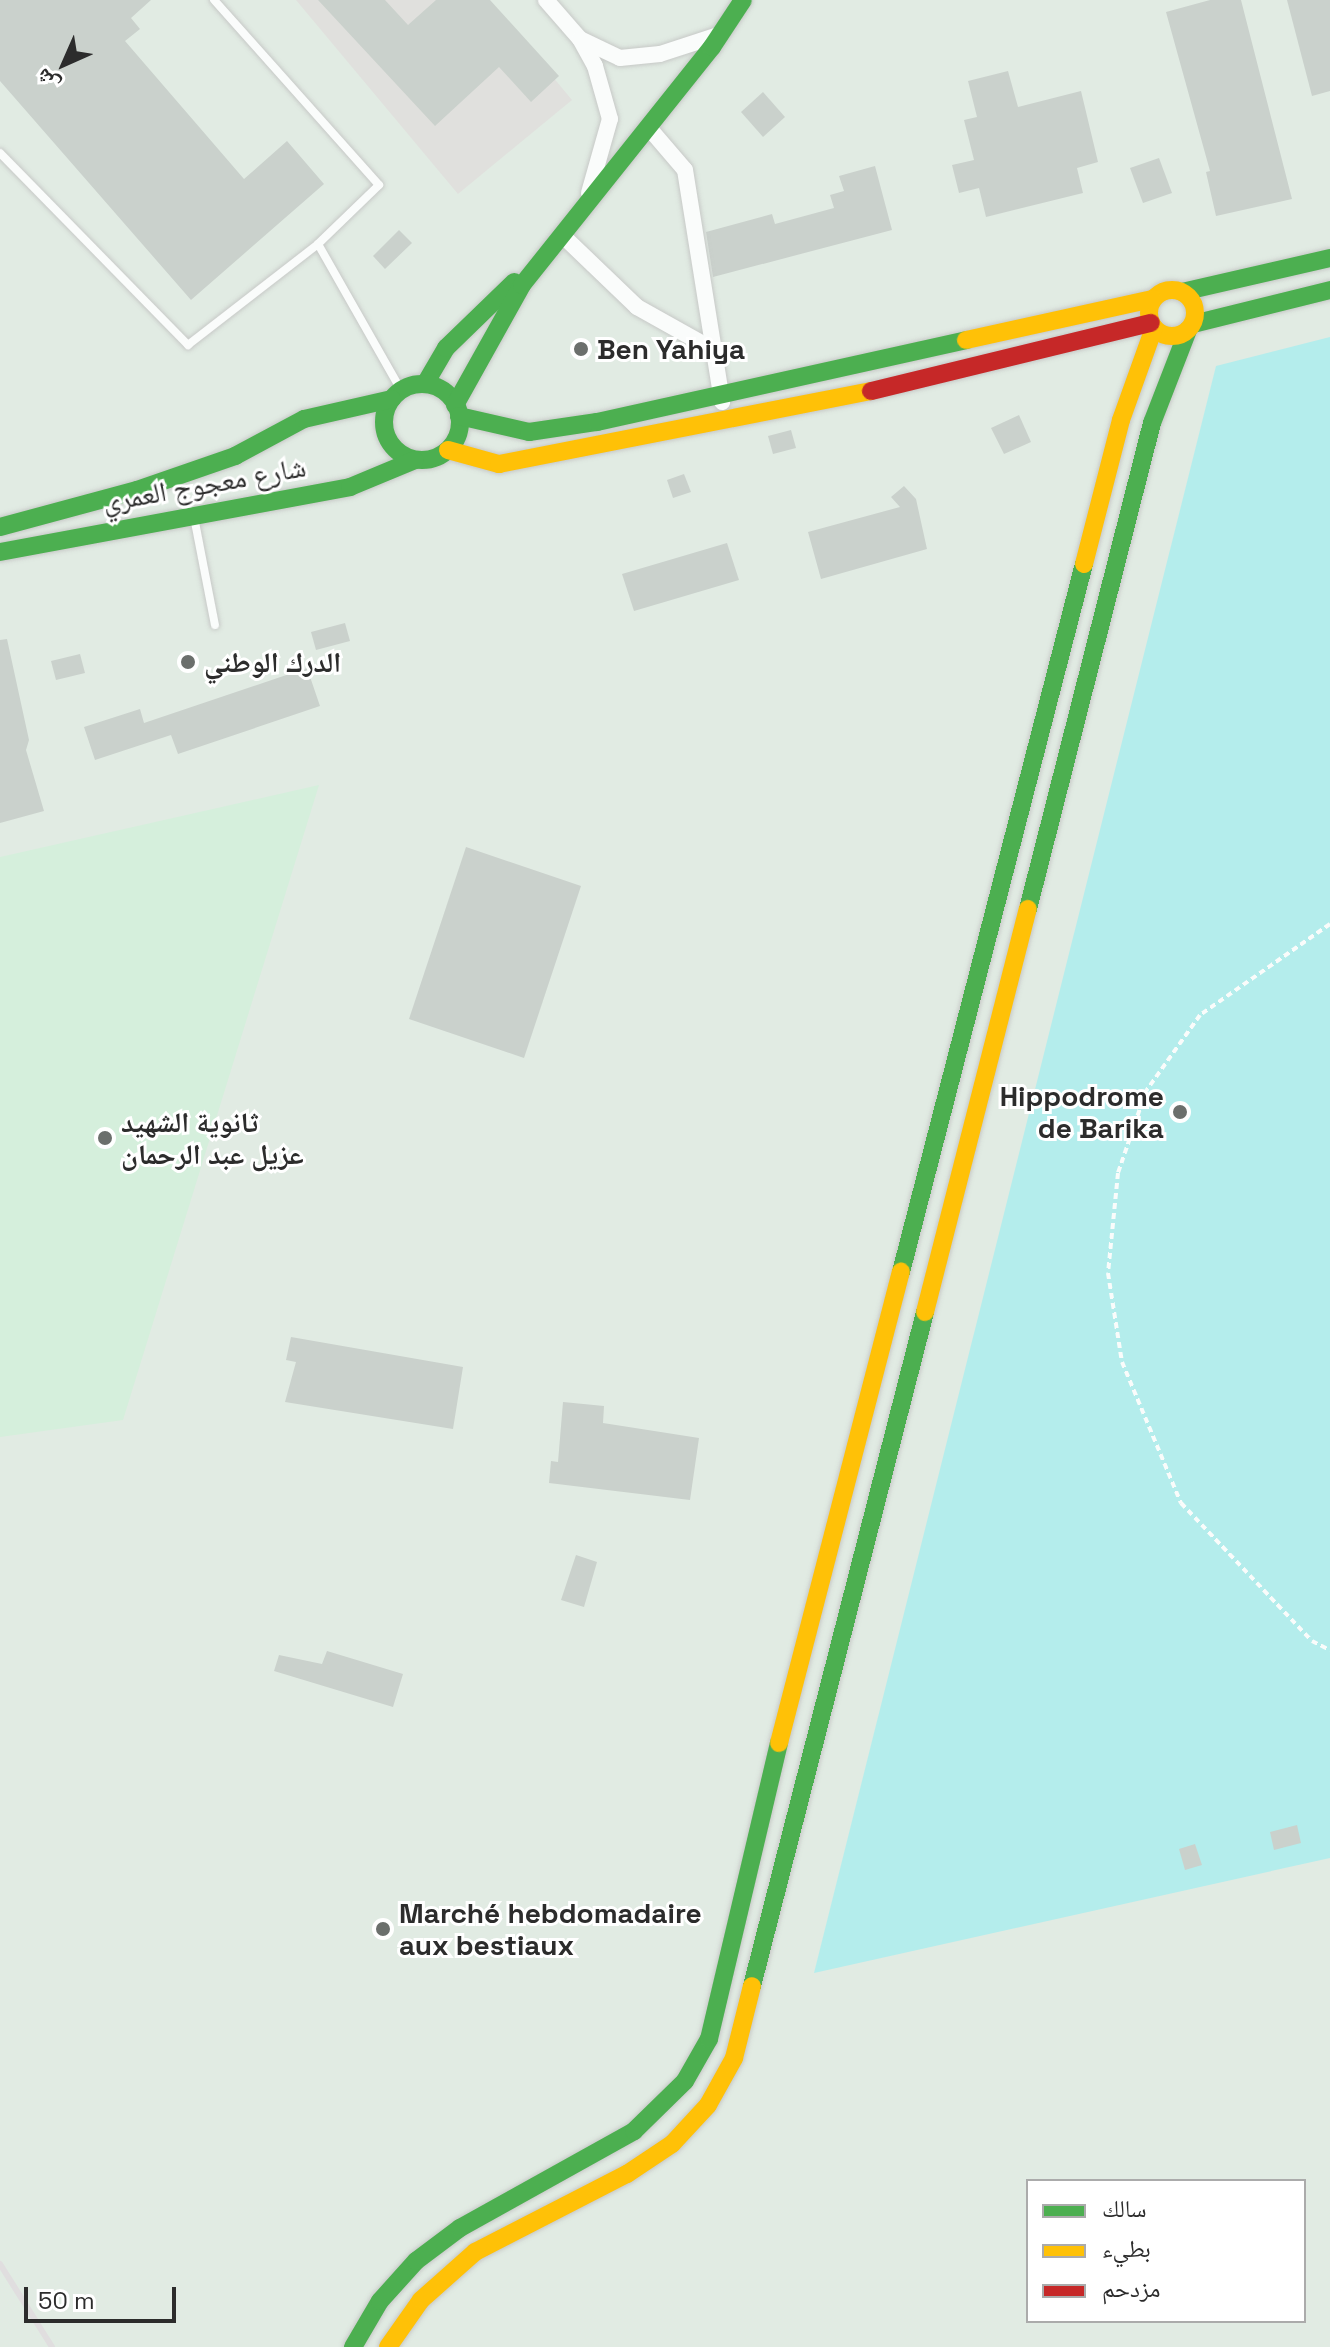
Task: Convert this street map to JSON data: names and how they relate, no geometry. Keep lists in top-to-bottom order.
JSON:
{
  "streets": {
    "street": ["شارع معجوج العمري"]
  },
  "places": [
    "Ben Yahiya",
    "الدرك الوطني",
    "Hippodrome de Barika",
    "ثانوية الشهيد عزيل عبد الرحمان",
    "Marché hebdomadaire aux bestiaux"
  ],
  "legend": ["سالك", "بطيء", "مزدحم"],
  "scale_bar": "50 m",
  "north": "bottom left"
}
